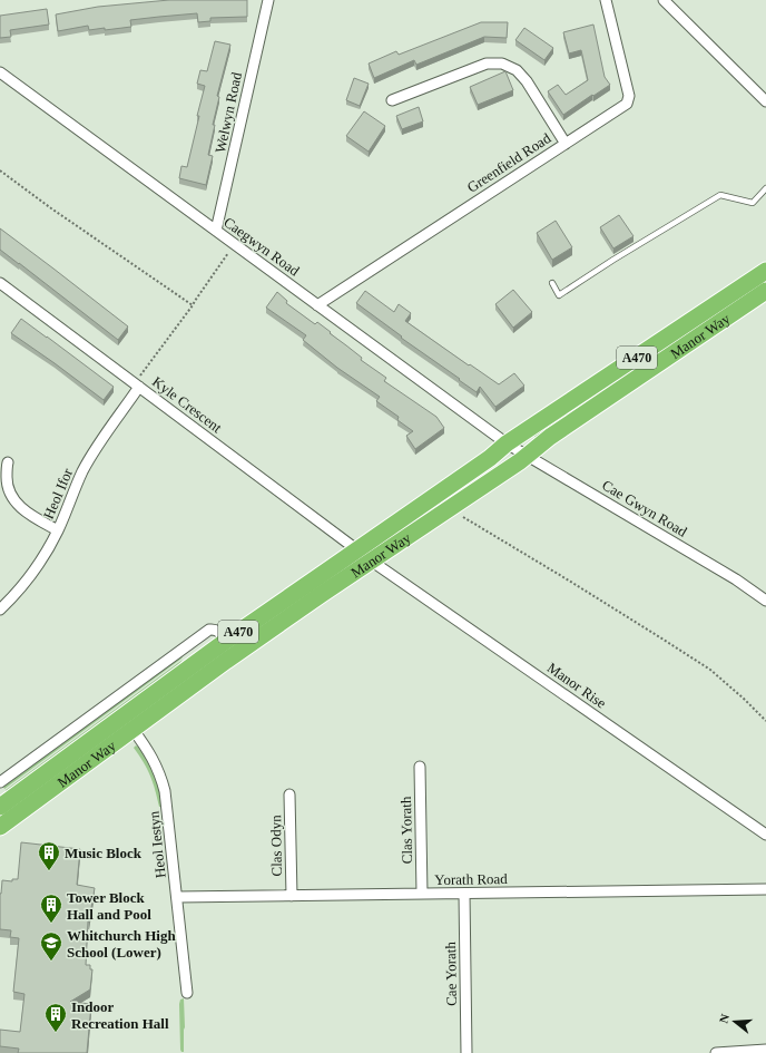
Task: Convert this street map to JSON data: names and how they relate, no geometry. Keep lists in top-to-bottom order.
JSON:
{
  "streets": {
    "highway": ["Manor Way", "A470"],
    "street": [
      "Welwyn Road",
      "Greenfield Road",
      "Caegwyn Road",
      "Kyle Crescent",
      "Heol Ifor",
      "Cae Gwyn Road",
      "Manor Rise",
      "Clas Yorath",
      "Heol Iestyn",
      "Clas Odyn",
      "Yorath Road",
      "Cae Yorath"
    ]
  },
  "crossings": [
    ["Welwyn Road", "Caegwyn Road"],
    ["Greenfield Road", "Caegwyn Road"],
    ["Caegwyn Road", "Manor Way"],
    ["Caegwyn Road", "Cae Gwyn Road"],
    ["Manor Way", "Kyle Crescent"],
    ["Manor Way", "Cae Gwyn Road"],
    ["Manor Way", "Manor Rise"],
    ["Manor Way", "Heol Iestyn"],
    ["Kyle Crescent", "Heol Ifor"],
    ["Clas Yorath", "Yorath Road"],
    ["Heol Iestyn", "Yorath Road"],
    ["Clas Odyn", "Yorath Road"],
    ["Yorath Road", "Cae Yorath"]
  ],
  "places": {
    "building": ["Music Block", "Tower Block Hall and Pool", "Indoor Recreation Hall"],
    "school or university": ["Whitchurch High School (Lower)"]
  },
  "north": "left"
}
